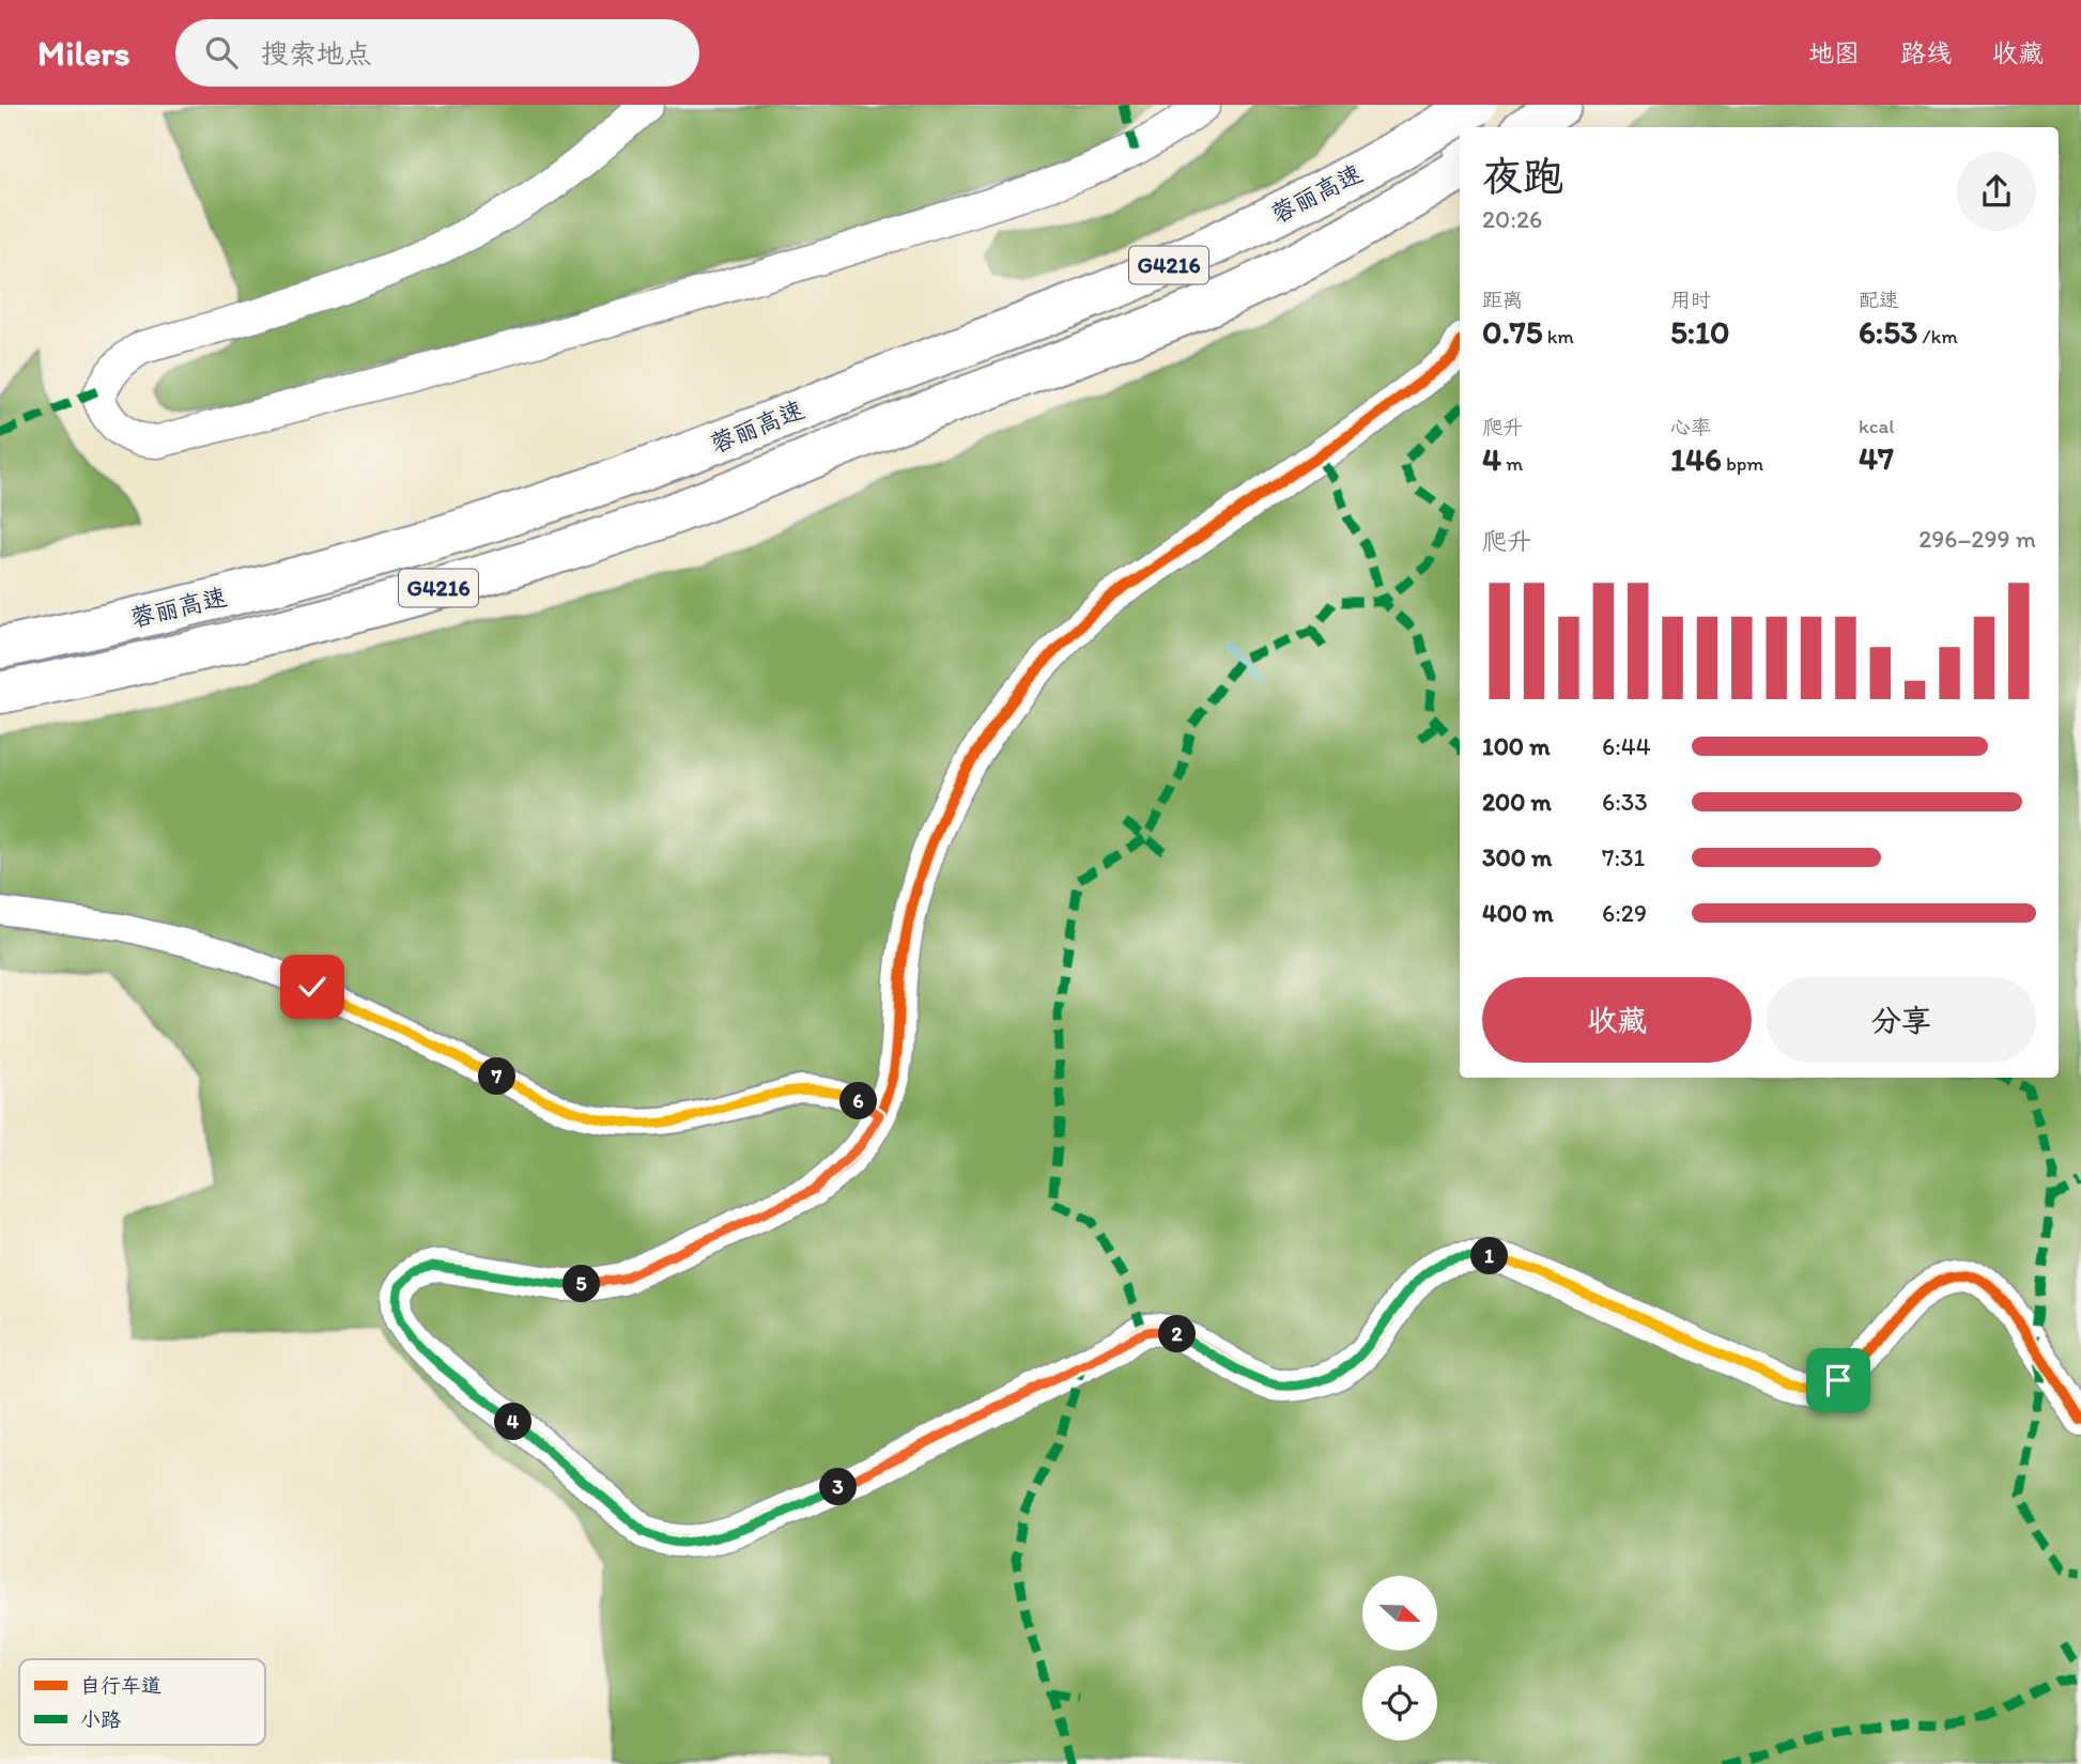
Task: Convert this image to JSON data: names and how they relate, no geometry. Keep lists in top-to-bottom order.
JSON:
{
  "streets": {
    "highway": ["蓉丽高速", "G4216"]
  },
  "legend": ["自行车道", "小路"],
  "north": "right",
  "page": {
    "header": "Milers",
    "search": "搜索地点",
    "nav": ["地图", "路线", "收藏"],
    "heading": ["夜跑", "20:26"],
    "stats": [
      ["距离", "0.75 km"],
      ["用时", "5:10"],
      ["配速", "6:53 /km"],
      ["爬升", "4 m"],
      ["心率", "146 bpm"],
      ["kcal", "47"]
    ],
    "chart": ["爬升", "296–299 m"],
    "list": [
      {
        "name": "100 m",
        "note": "6:44"
      },
      {
        "name": "200 m",
        "note": "6:33"
      },
      {
        "name": "300 m",
        "note": "7:31"
      },
      {
        "name": "400 m",
        "note": "6:29"
      }
    ],
    "buttons": ["收藏", "分享"],
    "pins": [
      "7",
      "6",
      "1",
      "5",
      "2",
      "4",
      "3"
    ]
  }
}
